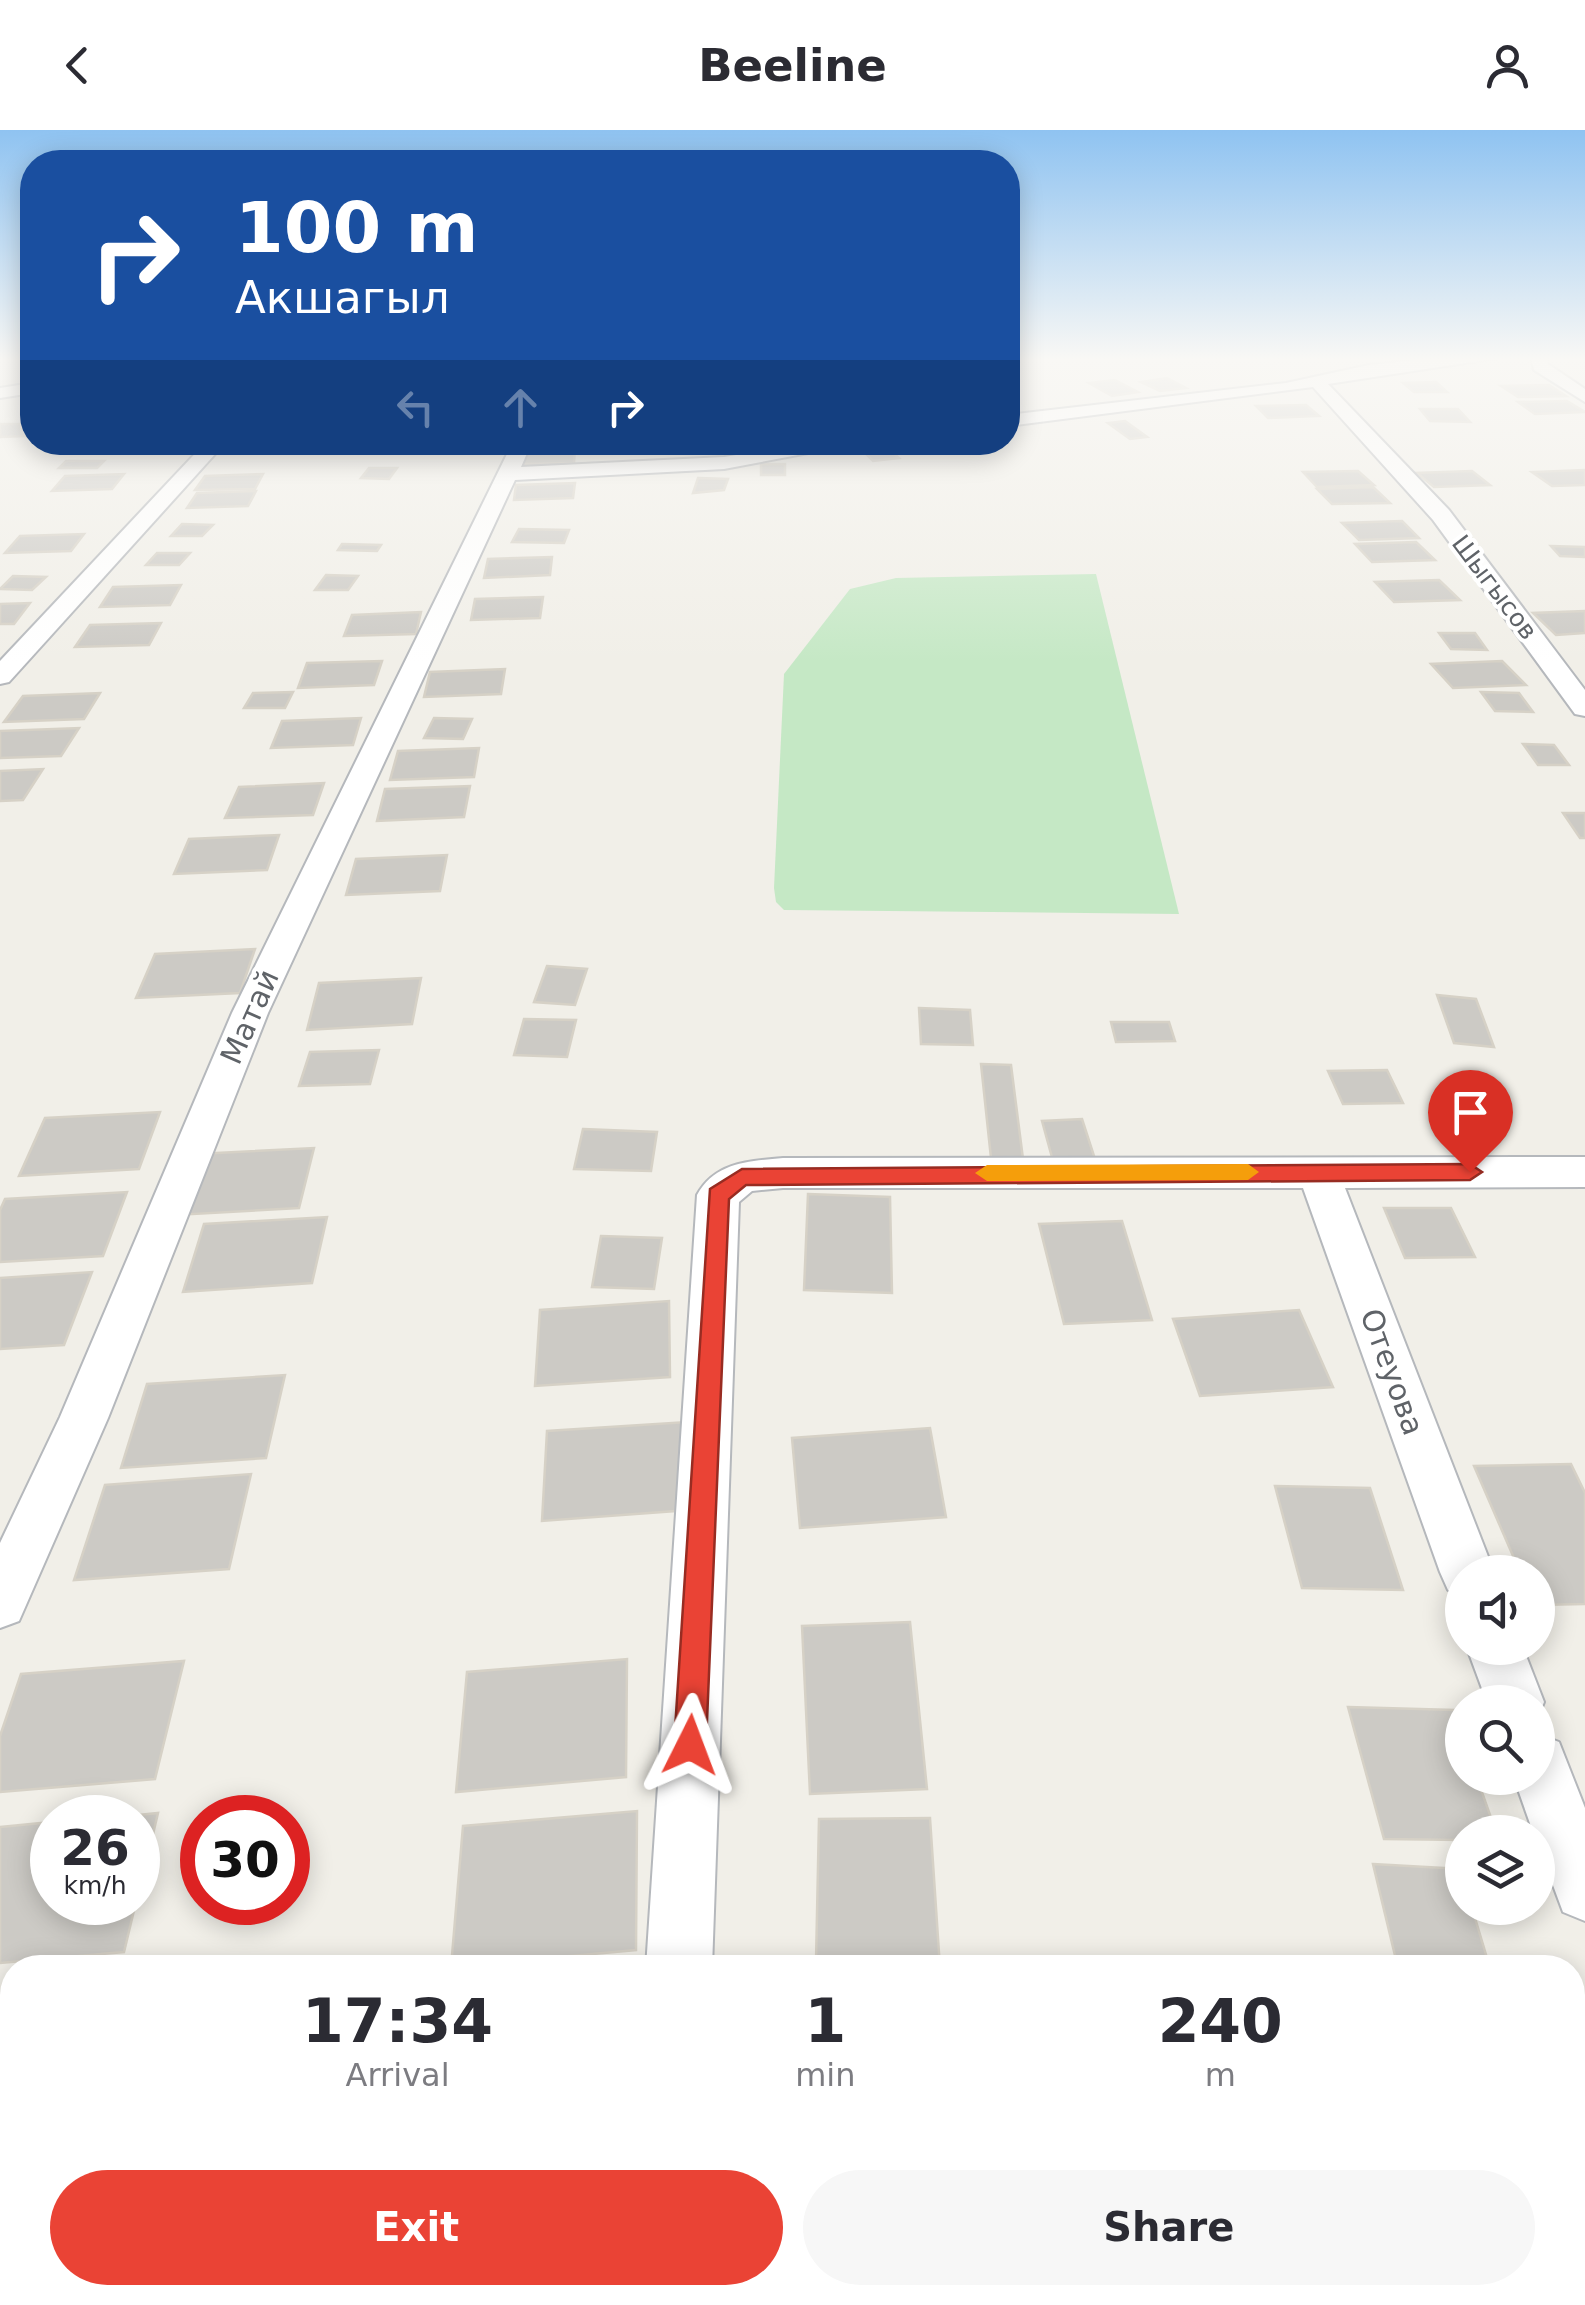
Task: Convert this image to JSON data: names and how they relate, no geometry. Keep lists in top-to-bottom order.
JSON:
{
  "streets": {
    "street": ["Шыгысов", "Матай", "Отеуова"]
  },
  "page": {
    "header": "Beeline",
    "turn": ["100 m", "Акшагыл"],
    "speed": "26 km/h",
    "limit": "30",
    "eta": [
      "17:34",
      "Arrival",
      "1",
      "min",
      "240",
      "m"
    ],
    "buttons": ["Exit", "Share"]
  }
}
